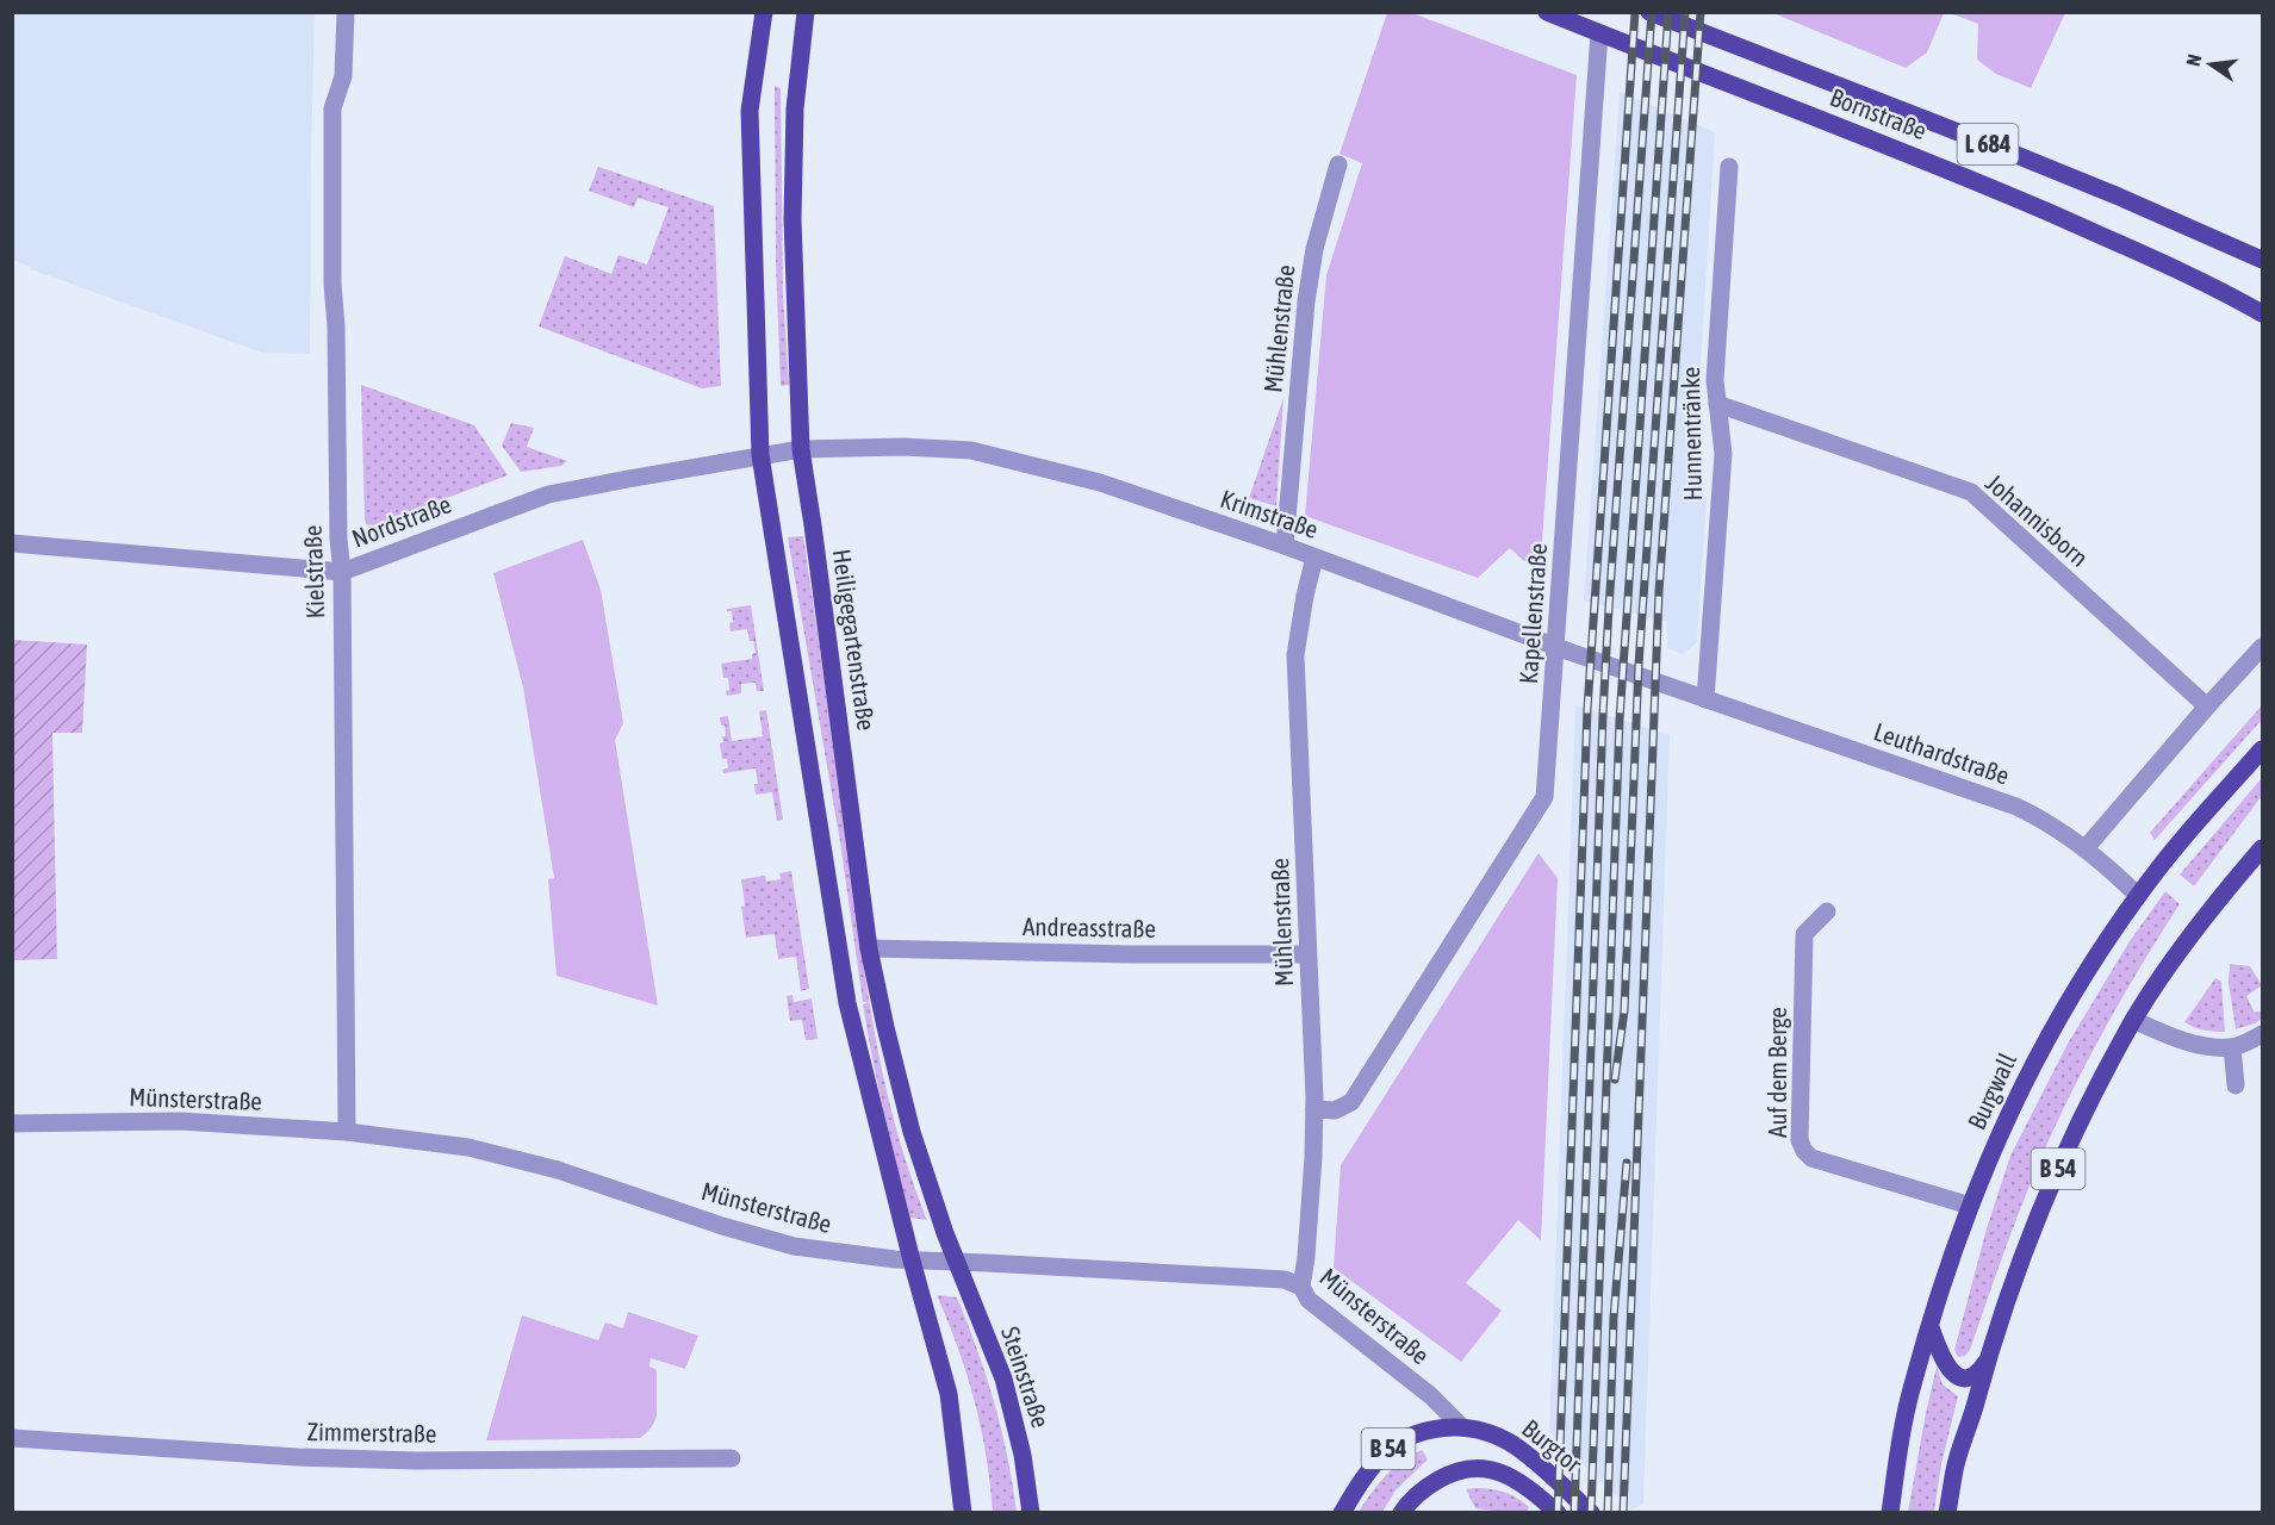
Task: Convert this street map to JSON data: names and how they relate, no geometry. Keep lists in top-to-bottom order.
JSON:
{
  "streets": {
    "main road": [
      "Bornstraße",
      "L 684",
      "Heiligegartenstraße",
      "Burgwall",
      "B 54",
      "Steinstraße",
      "Burgtor"
    ],
    "street": [
      "Mühlenstraße",
      "Hunnentränke",
      "Krimstraße",
      "Johannisborn",
      "Nordstraße",
      "Kielstraße",
      "Kapellenstraße",
      "Leuthardstraße",
      "Andreasstraße",
      "Auf dem Berge",
      "Münsterstraße",
      "Zimmerstraße"
    ]
  },
  "crossings": [
    ["Bornstraße", "Kapellenstraße"],
    ["Mühlenstraße", "Krimstraße"],
    ["Mühlenstraße", "Kapellenstraße"],
    ["Mühlenstraße", "Andreasstraße"],
    ["Mühlenstraße", "Münsterstraße"],
    ["Hunnentränke", "Krimstraße"],
    ["Hunnentränke", "Johannisborn"],
    ["Hunnentränke", "Leuthardstraße"],
    ["Krimstraße", "Nordstraße"],
    ["Krimstraße", "Kapellenstraße"],
    ["Krimstraße", "Heiligegartenstraße"],
    ["Krimstraße", "Leuthardstraße"],
    ["Nordstraße", "Kielstraße"],
    ["Nordstraße", "Heiligegartenstraße"],
    ["Kielstraße", "Münsterstraße"],
    ["Heiligegartenstraße", "Andreasstraße"],
    ["Heiligegartenstraße", "Münsterstraße"],
    ["Heiligegartenstraße", "Steinstraße"],
    ["Leuthardstraße", "Burgwall"],
    ["Auf dem Berge", "Burgwall"],
    ["Münsterstraße", "Steinstraße"],
    ["Münsterstraße", "Burgtor"]
  ],
  "north": "left"
}
